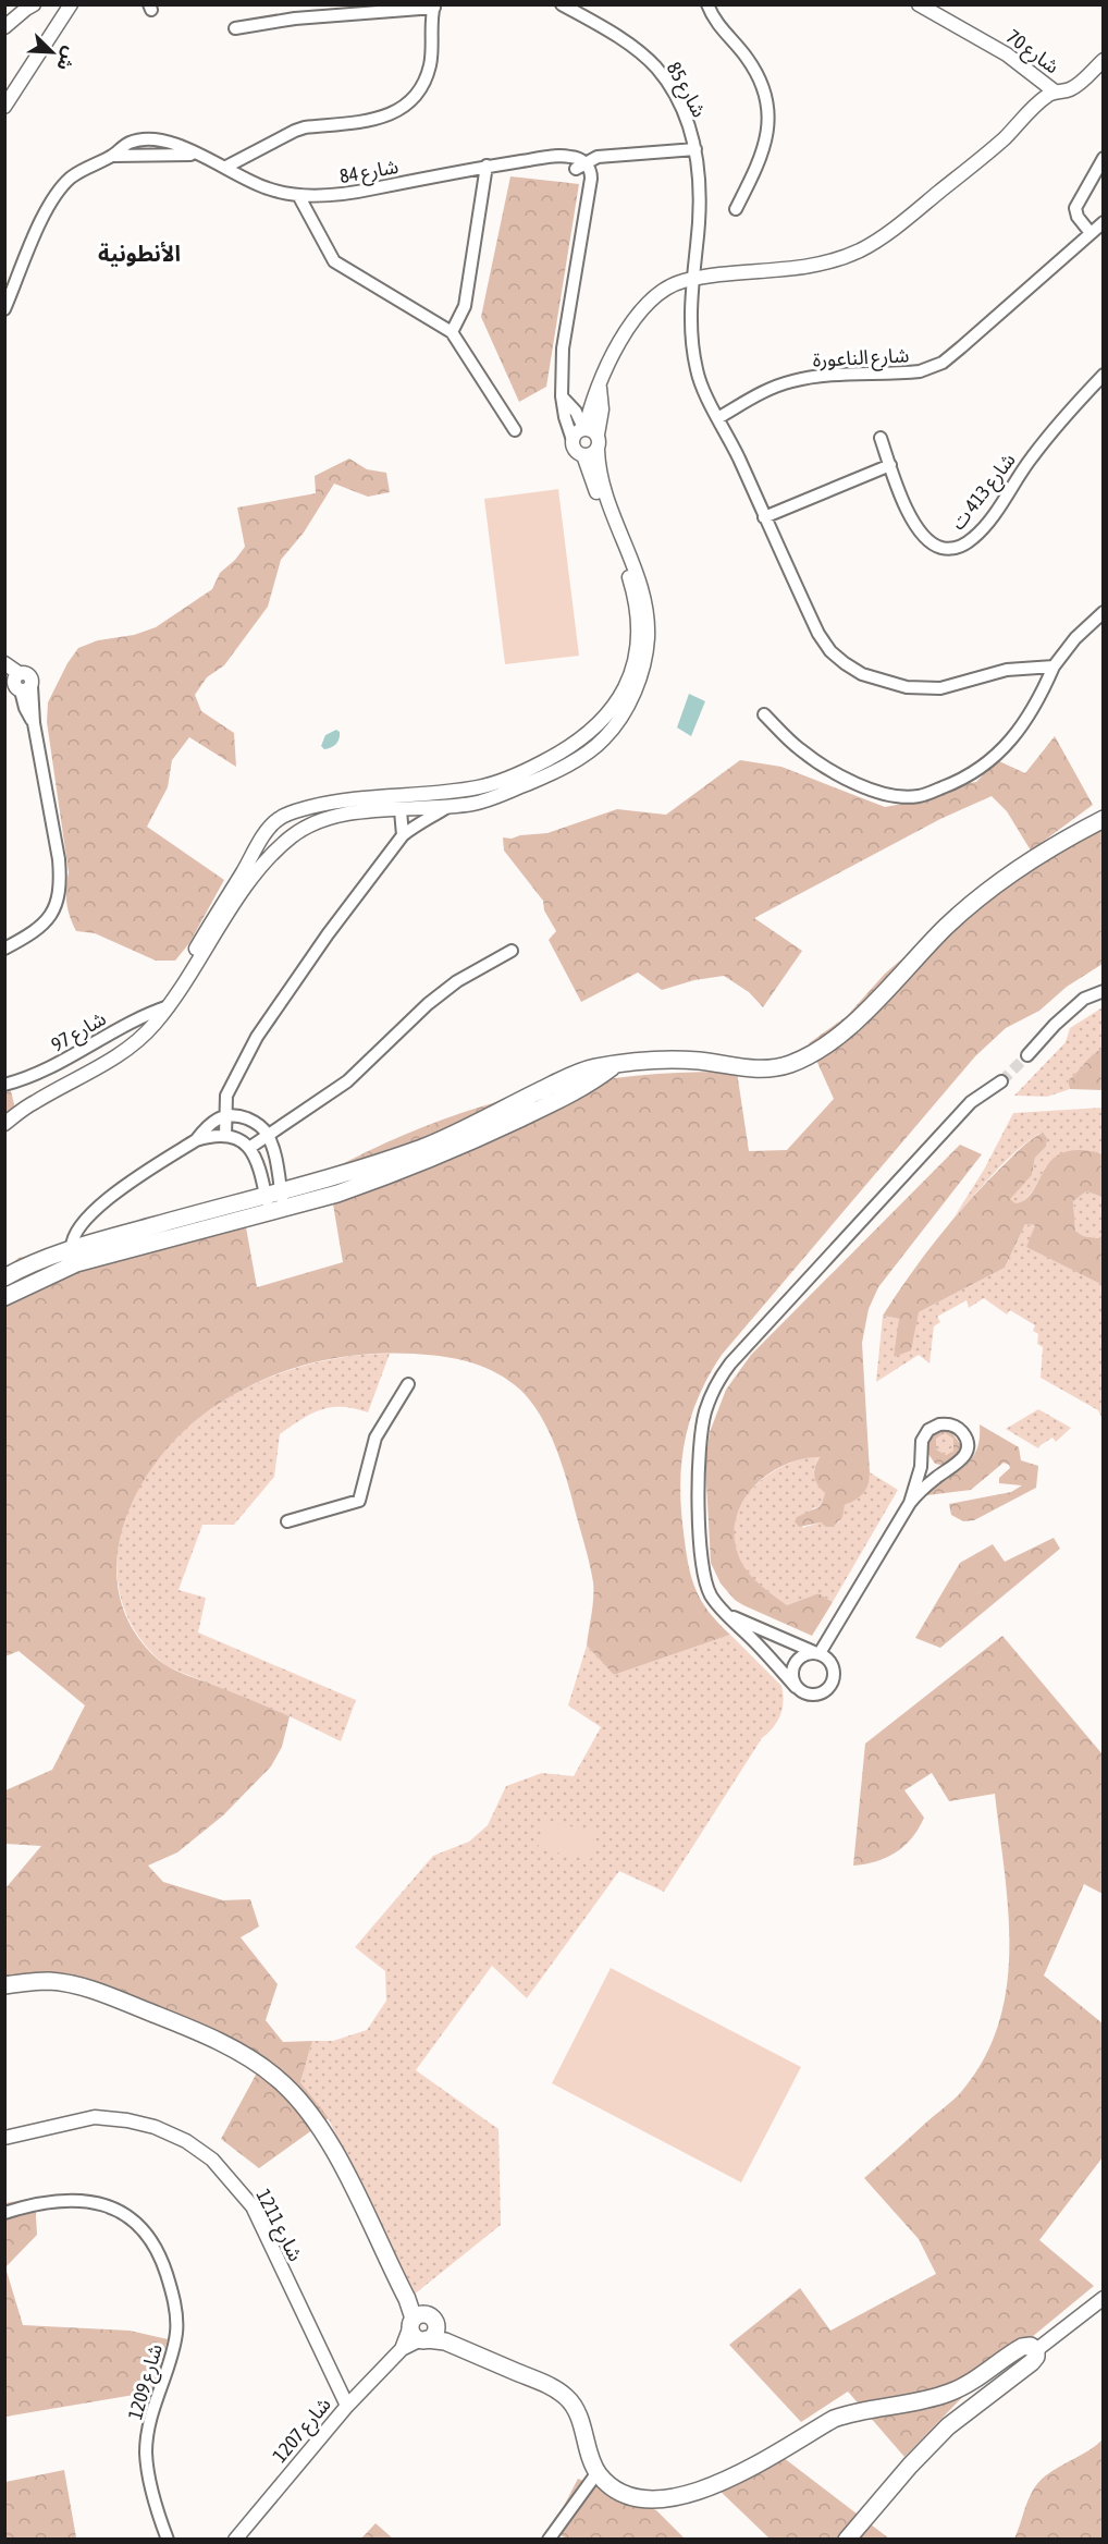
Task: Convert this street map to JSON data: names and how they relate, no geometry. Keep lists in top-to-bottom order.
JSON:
{
  "streets": {
    "street": [
      "شارع 70",
      "شارع 85",
      "شارع 84",
      "شارع الناعورة",
      "شارع 413 ت",
      "شارع 97",
      "شارع 1211",
      "شارع 1209",
      "شارع 1207"
    ]
  },
  "crossings": [
    ["شارع 1211", "شارع 1207"]
  ],
  "districts": ["الأنطونية"],
  "north": "bottom right"
}
